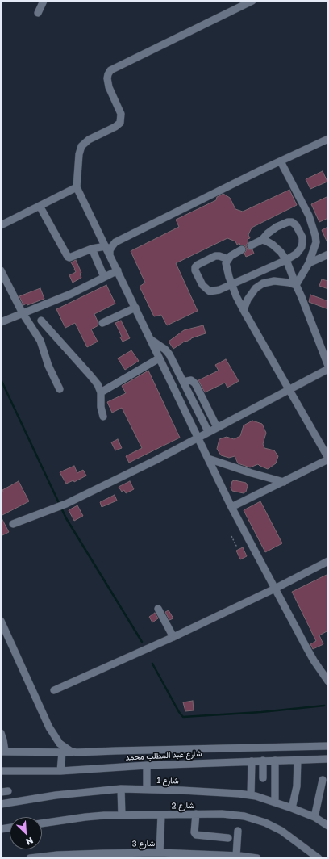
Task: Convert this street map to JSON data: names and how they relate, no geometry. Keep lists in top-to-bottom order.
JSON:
{
  "streets": {
    "street": [
      "شارع عبد المطلب محمد",
      "شارع 1",
      "شارع 2",
      "شارع 3"
    ]
  },
  "north": "bottom right"
}
